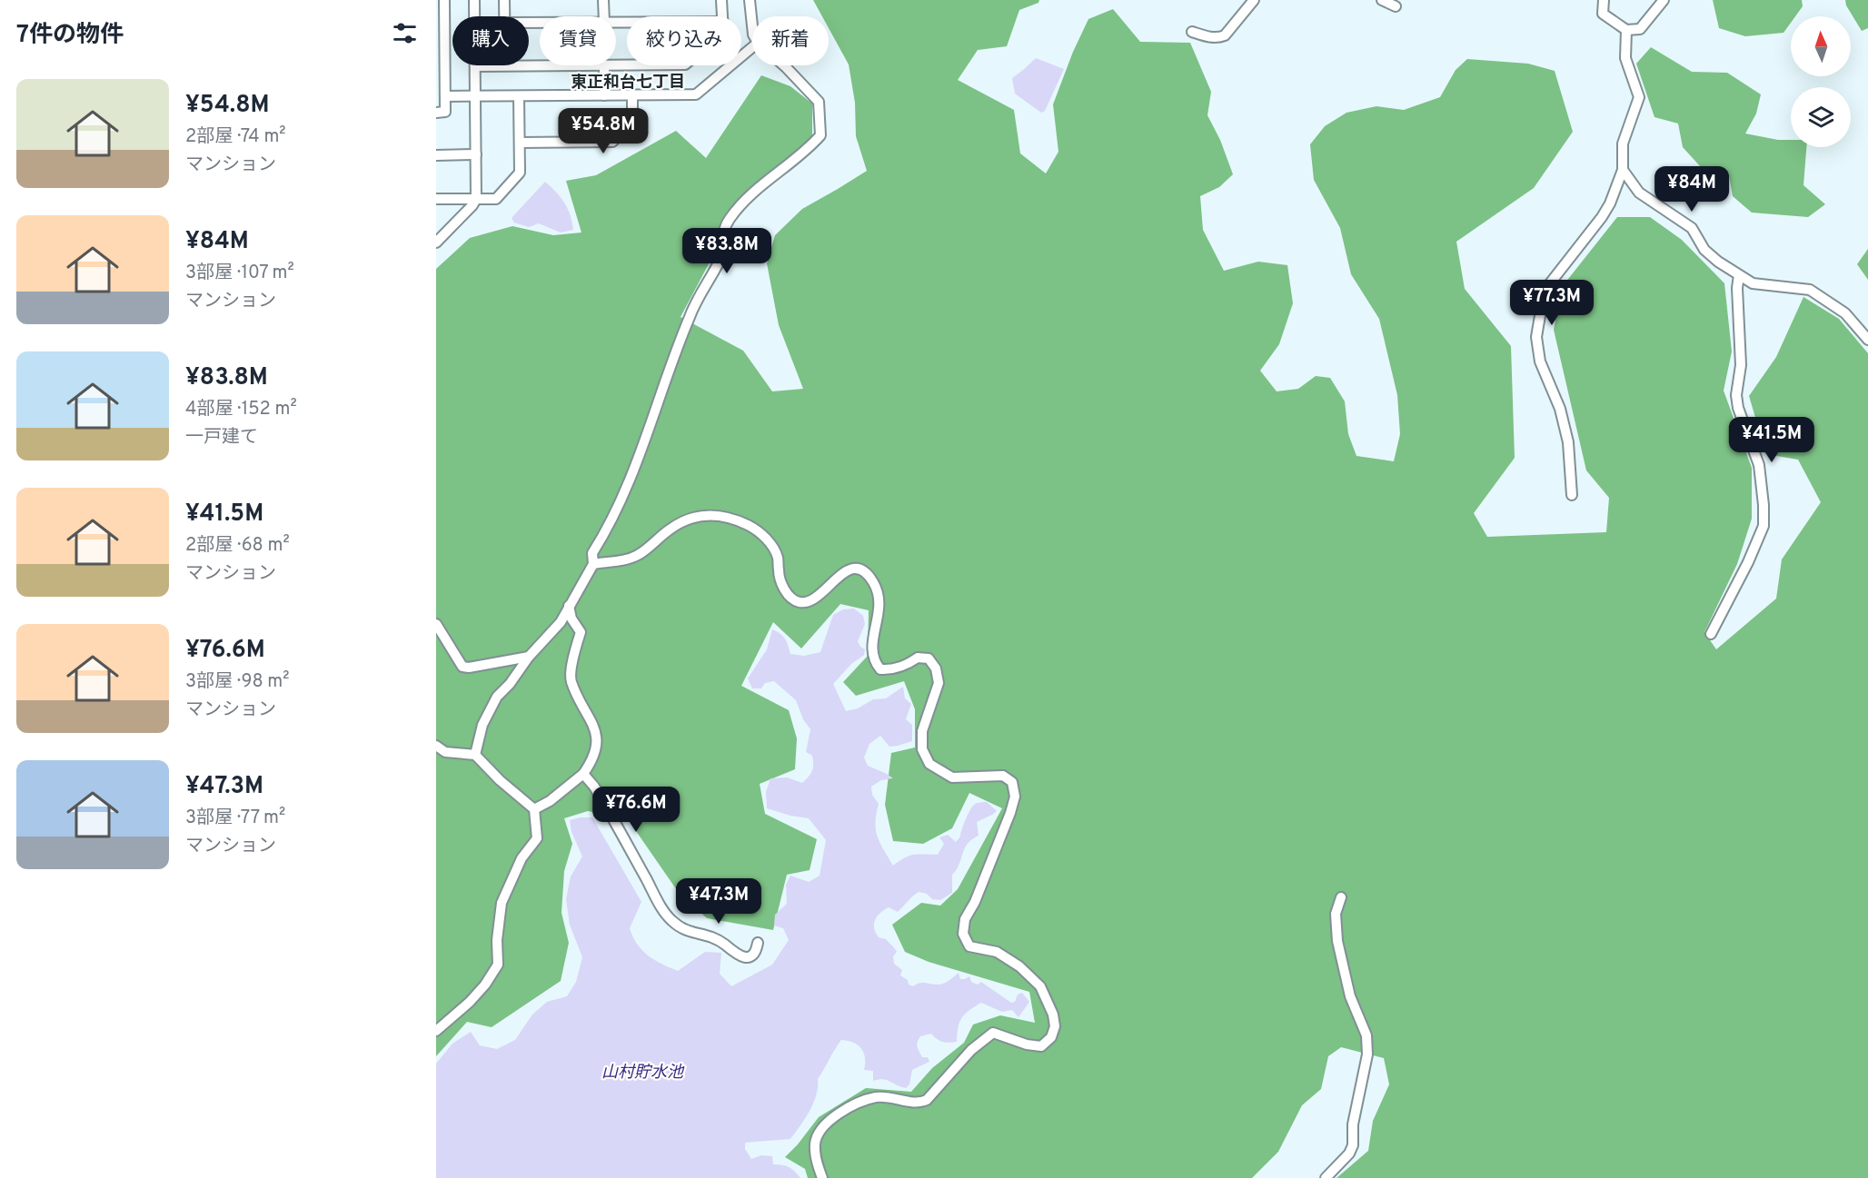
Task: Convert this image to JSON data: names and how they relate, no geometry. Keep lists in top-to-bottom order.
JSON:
{
  "districts": ["東正和台七丁目"],
  "water": ["山村貯水池"],
  "north": "top",
  "page": {
    "heading": "7件の物件",
    "chip": [
      "購入",
      "賃貸",
      "絞り込み",
      "新着"
    ],
    "list": [
      {
        "name": "¥54.8M",
        "note": "2部屋 · 74 m² · マンション"
      },
      {
        "name": "¥84M",
        "note": "3部屋 · 107 m² · マンション"
      },
      {
        "name": "¥83.8M",
        "note": "4部屋 · 152 m² · 一戸建て"
      },
      {
        "name": "¥41.5M",
        "note": "2部屋 · 68 m² · マンション"
      },
      {
        "name": "¥76.6M",
        "note": "3部屋 · 98 m² · マンション"
      },
      {
        "name": "¥47.3M",
        "note": "3部屋 · 77 m² · マンション"
      }
    ],
    "price": [
      "¥54.8M",
      "¥84M",
      "¥83.8M",
      "¥77.3M",
      "¥41.5M",
      "¥76.6M",
      "¥47.3M"
    ]
  }
}
